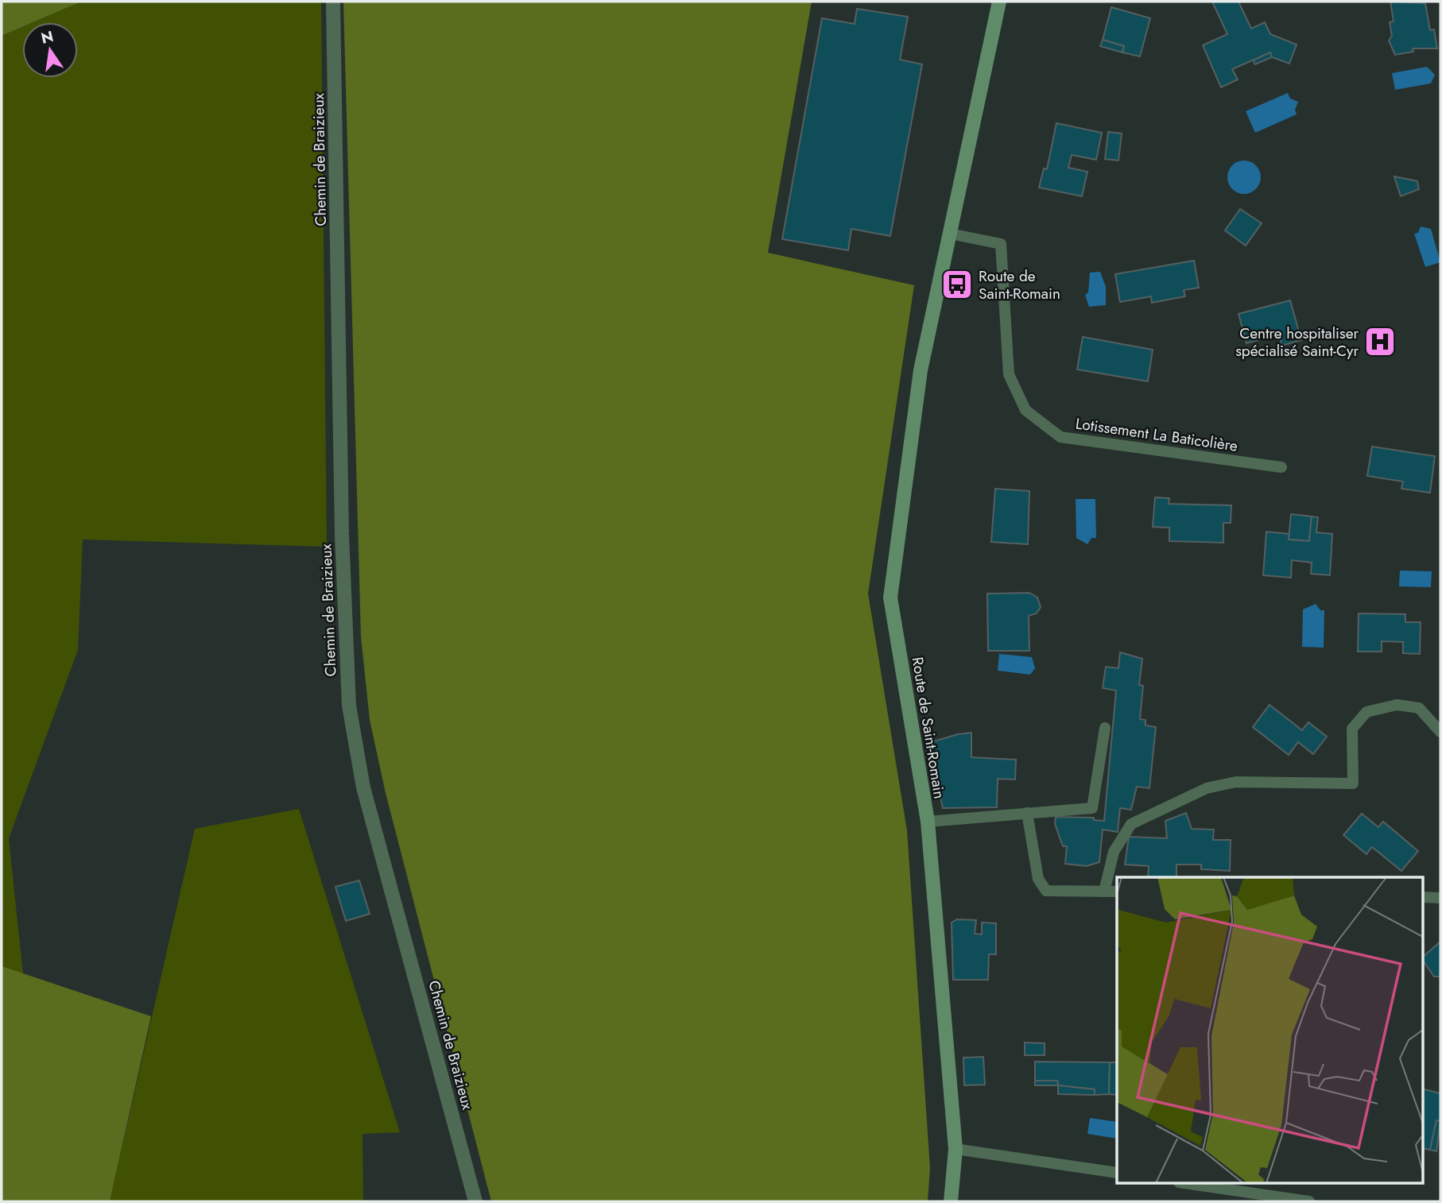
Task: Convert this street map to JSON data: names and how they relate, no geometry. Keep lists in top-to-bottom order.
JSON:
{
  "streets": {
    "main road": ["Route de Saint-Romain"],
    "street": ["Chemin de Braizieux"],
    "lane": ["Lotissement La Baticolière"]
  },
  "crossings": [
    ["Lotissement La Baticolière", "Route de Saint-Romain"]
  ],
  "places": {
    "bus stop": ["Route de Saint-Romain"],
    "hospital": ["Centre hospitaliser spécialisé Saint-Cyr"]
  },
  "north": "top"
}
